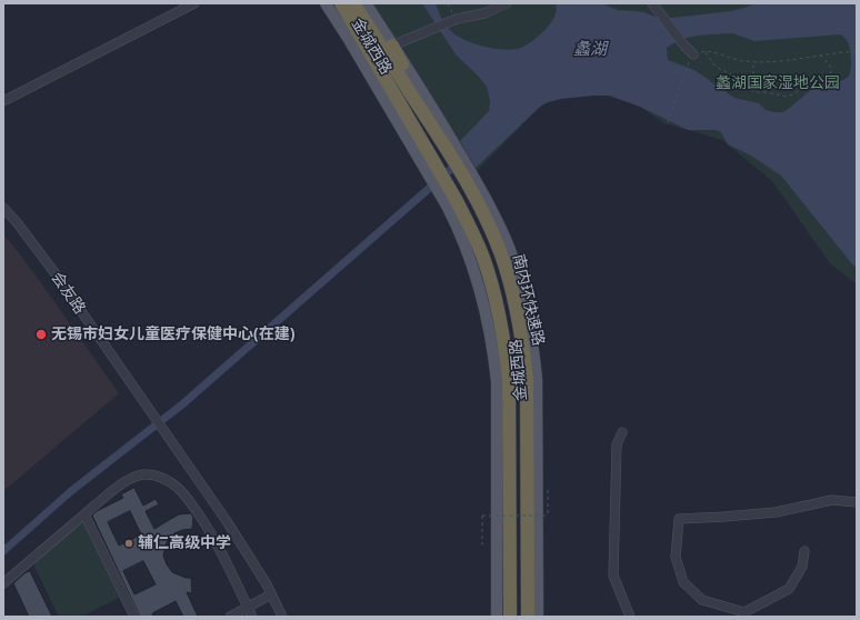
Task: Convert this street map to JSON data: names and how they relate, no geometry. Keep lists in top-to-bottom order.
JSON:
{
  "streets": {
    "highway": ["南内环快速路"],
    "main road": ["金城西路"],
    "street": ["会友路"]
  },
  "crossings": [
    ["金城西路", "南内环快速路"]
  ],
  "water": ["蠡湖"],
  "parks": ["蠡湖国家湿地公园"],
  "places": ["无锡市妇女儿童医疗保健中心(在建)", "辅仁高级中学"]
}
